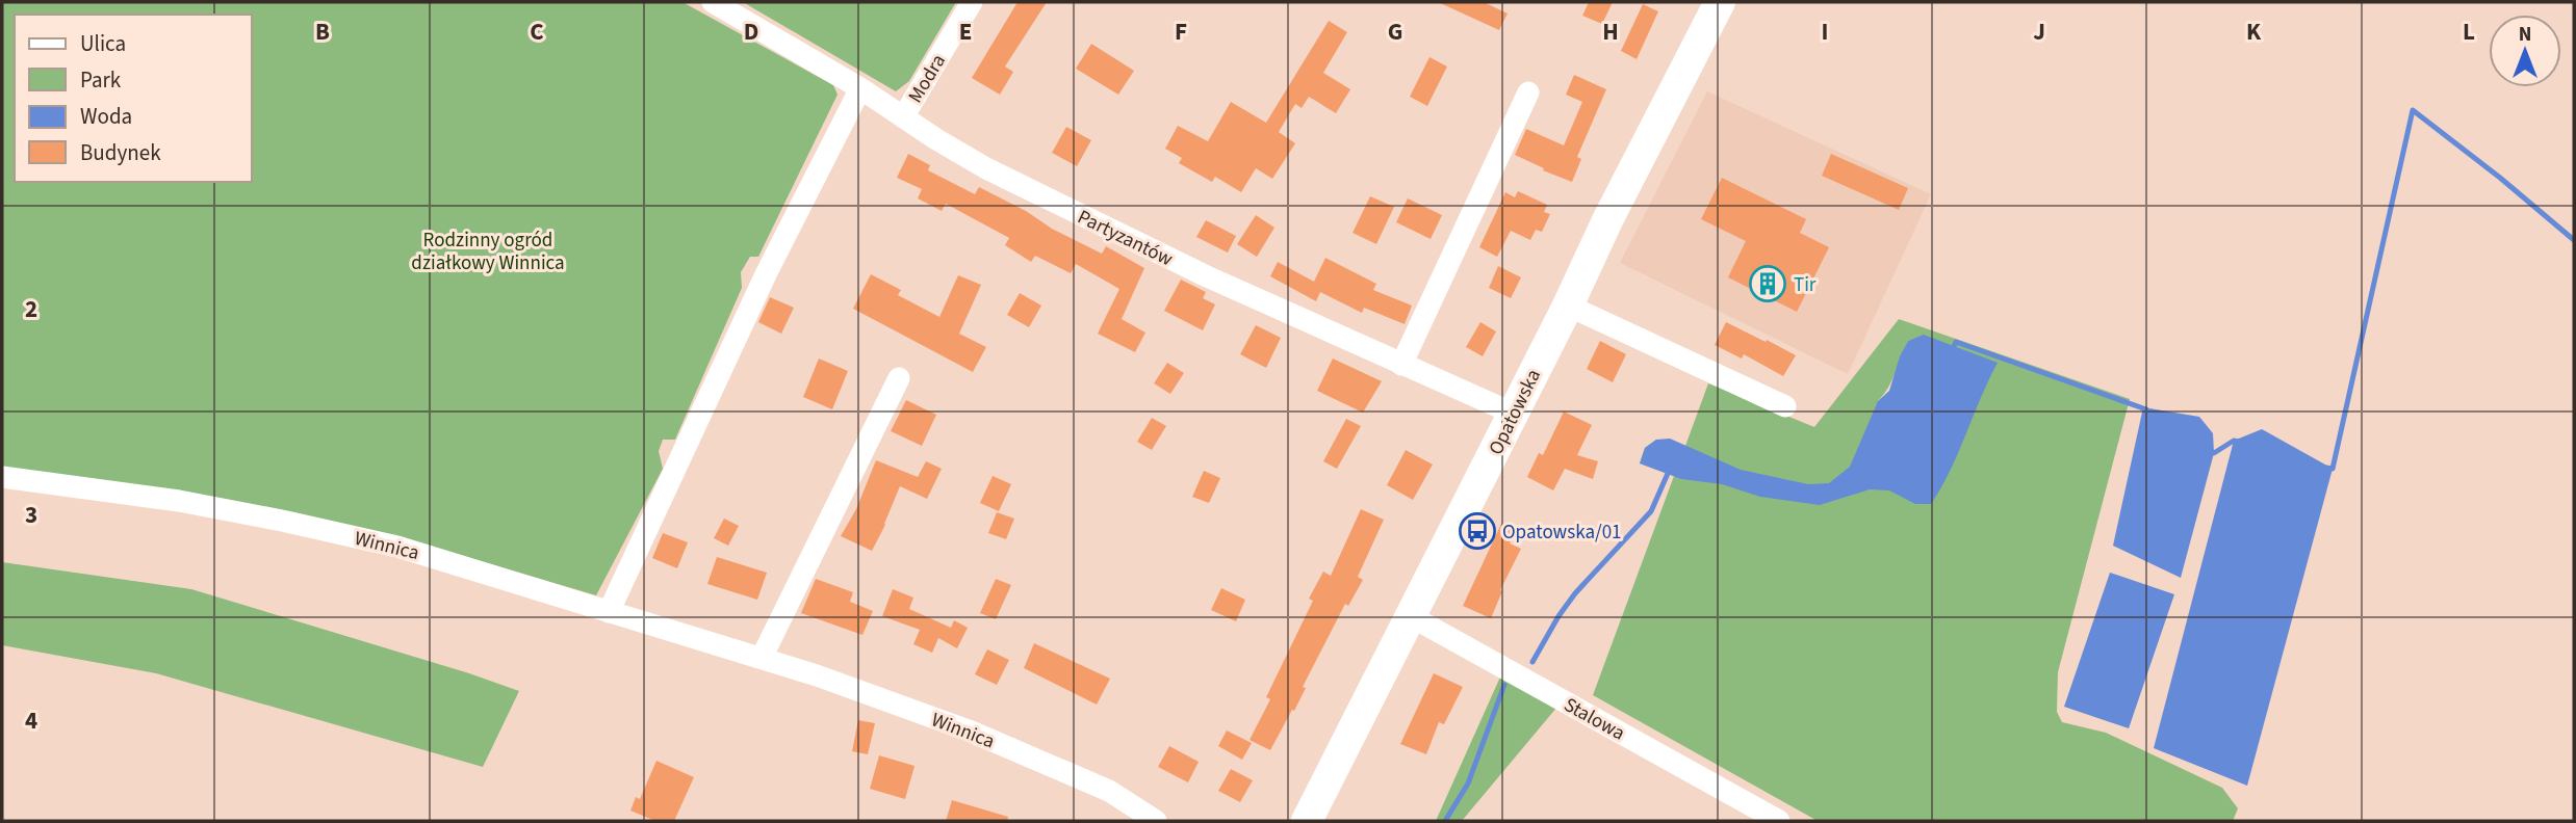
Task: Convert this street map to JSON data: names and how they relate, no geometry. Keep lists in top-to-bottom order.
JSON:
{
  "streets": {
    "street": [
      "Modra",
      "Partyzantów",
      "Opatowska",
      "Winnica",
      "Stalowa"
    ]
  },
  "crossings": [
    ["Modra", "Partyzantów"],
    ["Partyzantów", "Opatowska"],
    ["Opatowska", "Stalowa"]
  ],
  "parks": ["Rodzinny ogród działkowy Winnica"],
  "places": {
    "building": ["Tir"],
    "bus stop": ["Opatowska/01"]
  },
  "legend": [
    "Ulica",
    "Park",
    "Woda",
    "Budynek"
  ],
  "north": "top",
  "grid": {
    "columns": [
      "B",
      "C",
      "D",
      "E",
      "F",
      "G",
      "H",
      "I",
      "J",
      "K",
      "L"
    ],
    "rows": ["2", "3", "4"]
  }
}
